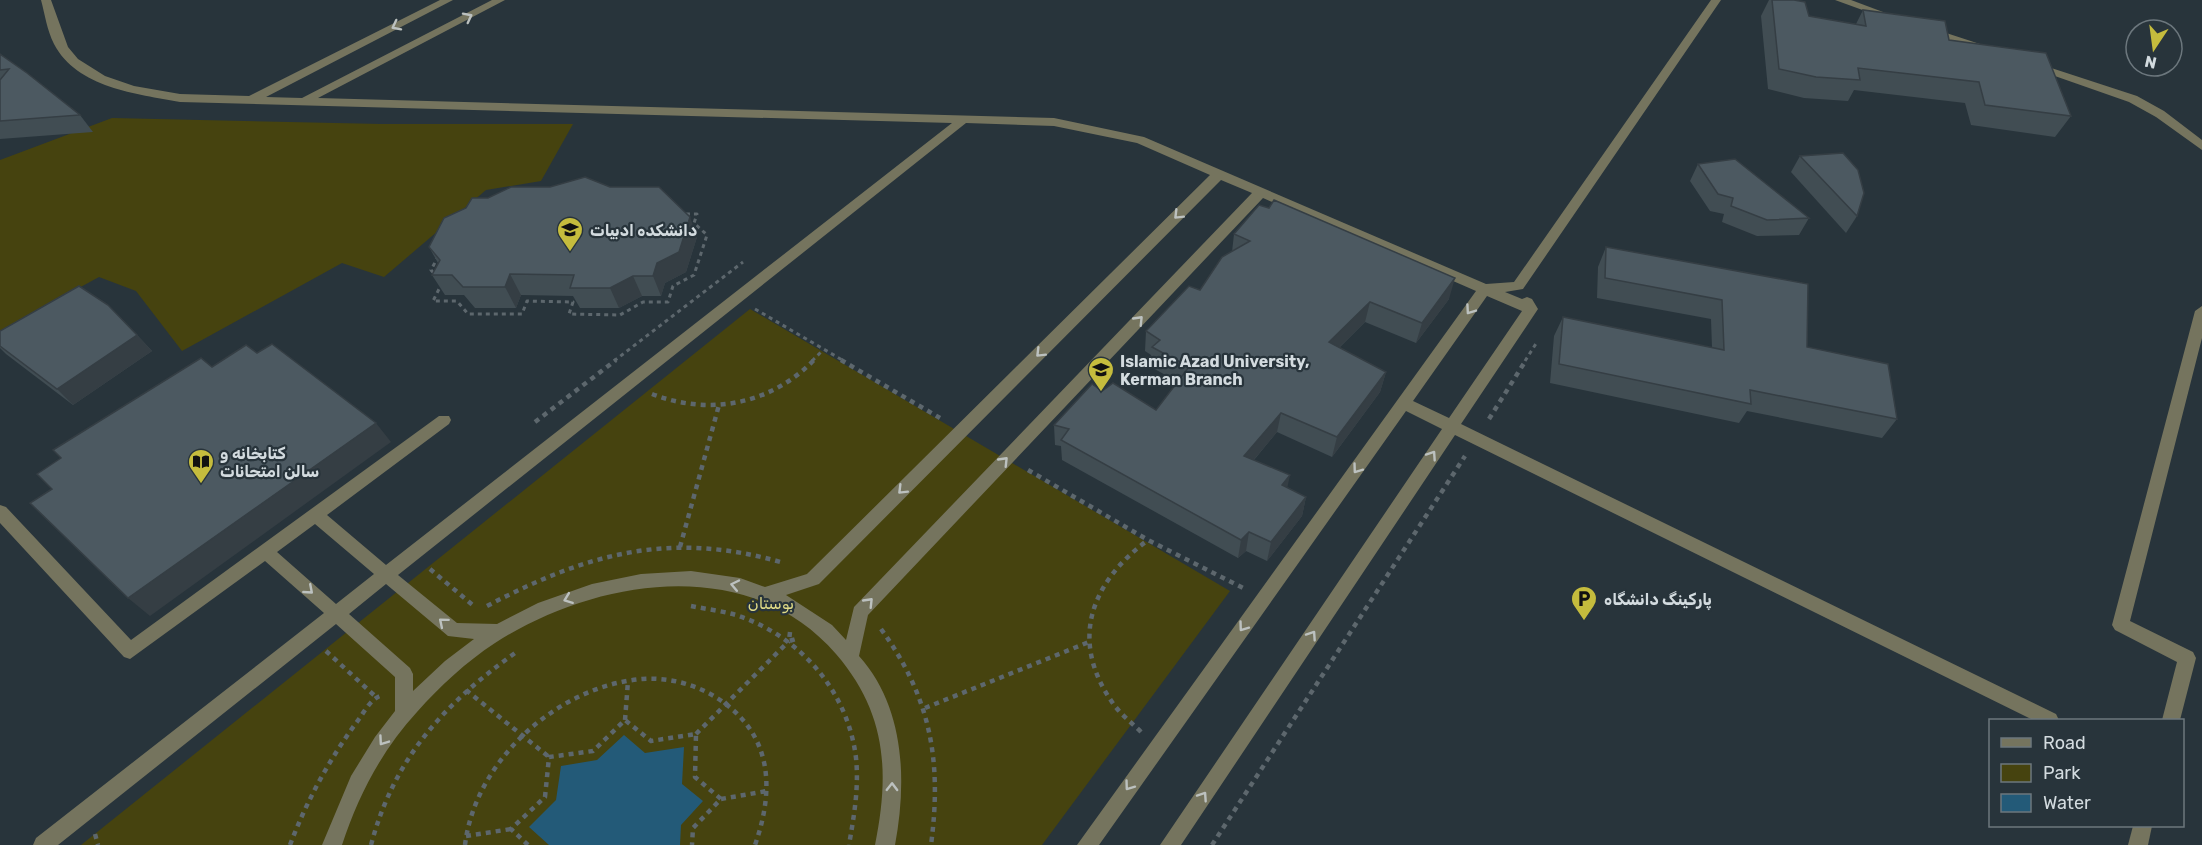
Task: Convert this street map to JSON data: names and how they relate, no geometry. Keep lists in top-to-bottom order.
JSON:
{
  "parks": ["بوستان"],
  "places": {
    "school or university": ["دانشکده ادبیات", "Islamic Azad University, Kerman Branch"],
    "library": ["کتابخانه و سالن امتحانات"],
    "parking": ["پارکینگ دانشگاه"]
  },
  "legend": ["Road", "Park", "Water"],
  "north": "bottom"
}
